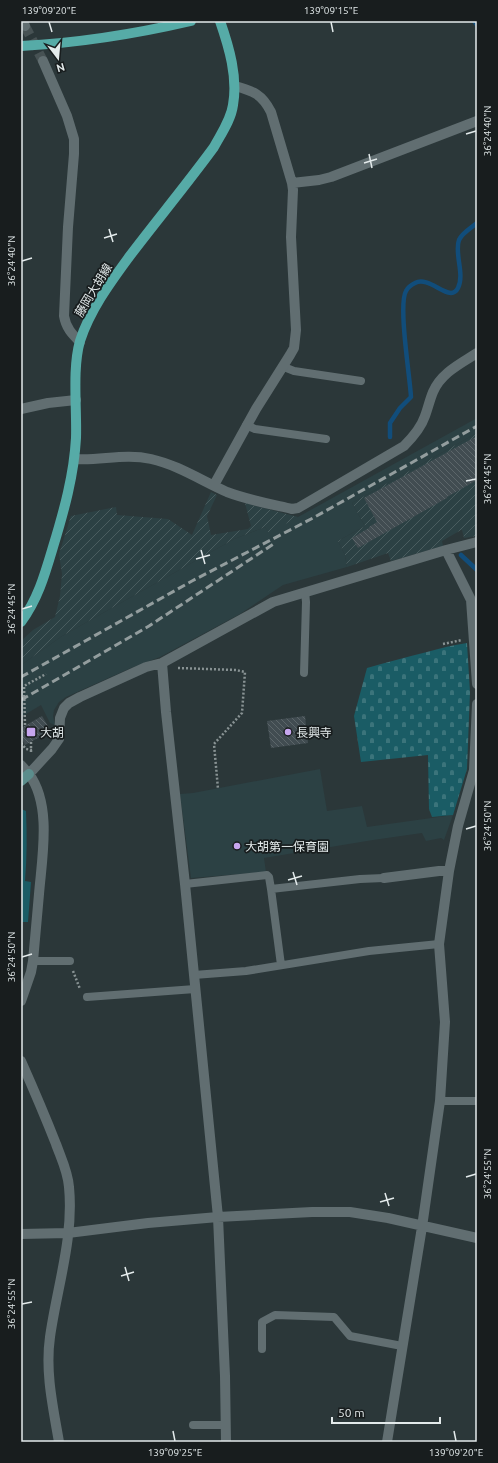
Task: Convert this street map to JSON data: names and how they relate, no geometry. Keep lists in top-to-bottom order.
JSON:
{
  "streets": {
    "main road": ["藤岡大胡線"]
  },
  "places": {
    "transit": ["大胡"],
    "other": ["長興寺", "大胡第一保育園"]
  },
  "scale_bar": "50 m",
  "north": "bottom",
  "coordinates": [
    "139°09'20\"E",
    "139°09'15\"E",
    "36°24'40\"N",
    "36°24'45\"N",
    "36°24'50\"N",
    "36°24'55\"N",
    "139°09'25\"E"
  ]
}
